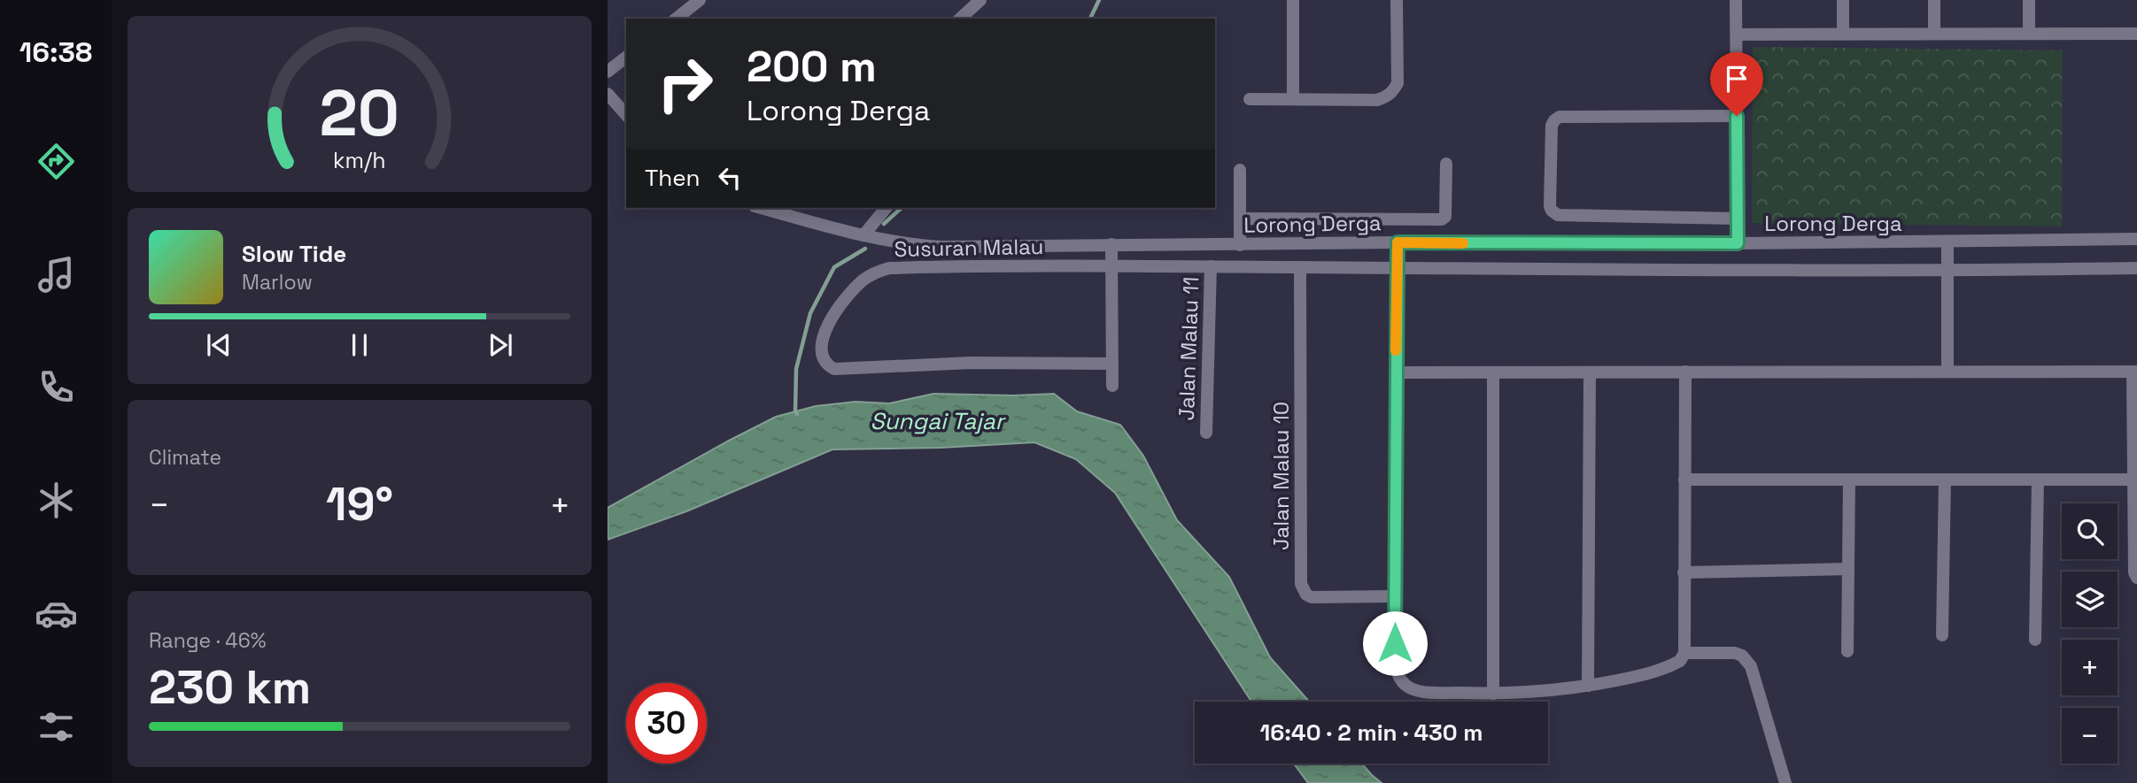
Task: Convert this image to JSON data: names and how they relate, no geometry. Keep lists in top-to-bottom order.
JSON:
{
  "streets": {
    "street": [
      "Lorong Derga",
      "Susuran Malau",
      "Jalan Malau 11",
      "Jalan Malau 10"
    ]
  },
  "water": ["Sungai Tajar"],
  "page": {
    "tabs": "16:38",
    "turn": ["200 m", "Lorong Derga"],
    "then": "Then",
    "song": ["Slow Tide", "Marlow"],
    "tile": [
      "Climate",
      ["Range · 46%", "230 km"]
    ],
    "heat": ["−", "19°", "+"],
    "map_buttons": ["+", "−"],
    "limit": "30",
    "trip": "16:40 · 2 min · 430 m",
    "gauge": ["20", "km/h"]
  }
}
